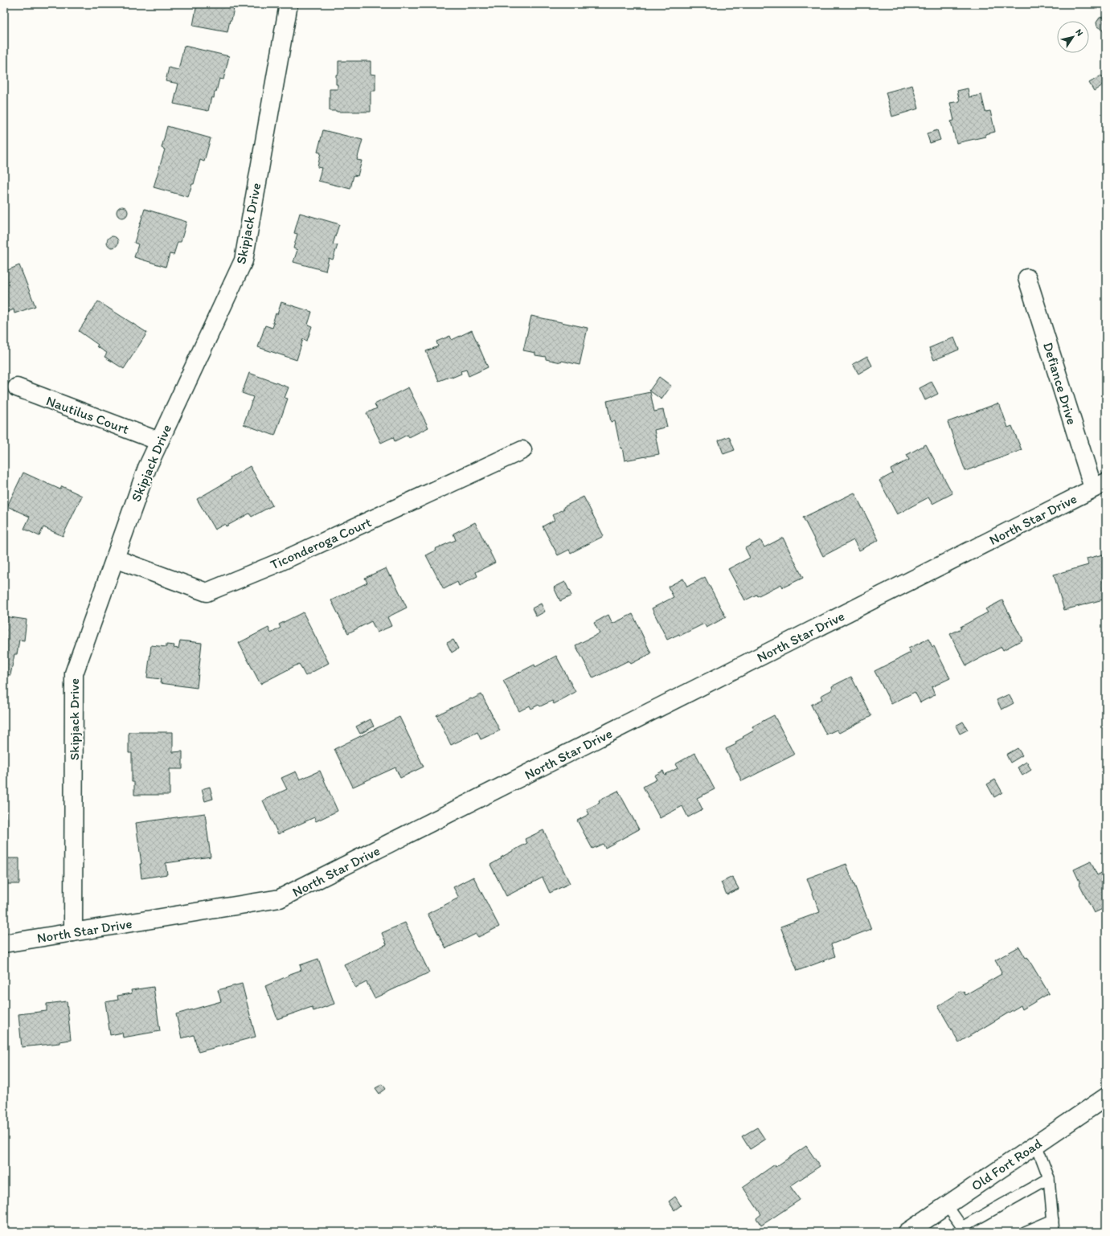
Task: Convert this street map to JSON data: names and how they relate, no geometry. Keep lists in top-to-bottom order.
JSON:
{
  "streets": {
    "street": [
      "Skipjack Drive",
      "Defiance Drive",
      "Nautilus Court",
      "North Star Drive",
      "Ticonderoga Court",
      "Old Fort Road"
    ]
  },
  "crossings": [
    ["Skipjack Drive", "Nautilus Court"],
    ["Skipjack Drive", "North Star Drive"],
    ["Skipjack Drive", "Ticonderoga Court"],
    ["Defiance Drive", "North Star Drive"]
  ],
  "north": "top right"
}
